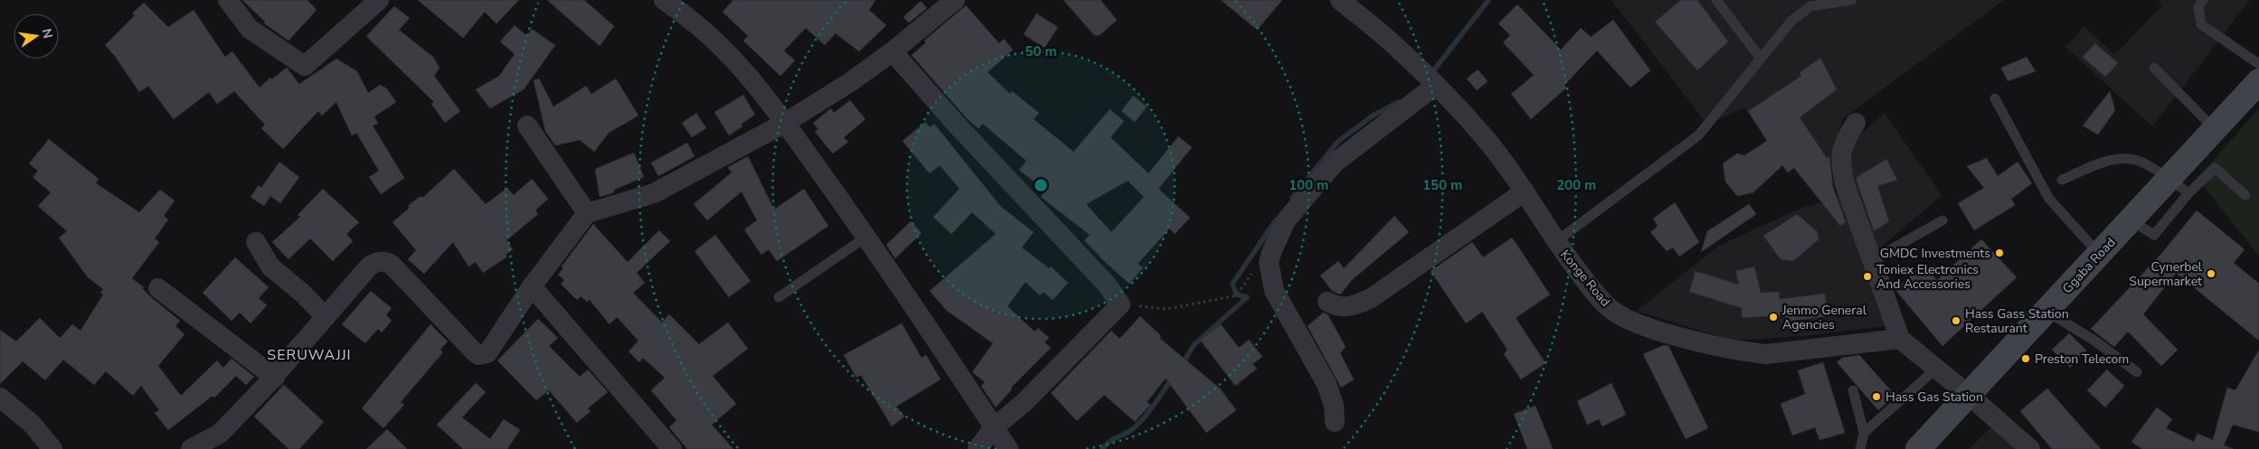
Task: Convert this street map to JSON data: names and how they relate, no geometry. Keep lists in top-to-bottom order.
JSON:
{
  "streets": {
    "main road": ["Ggaba Road"],
    "street": ["Konge Road"]
  },
  "districts": ["SERUWAJJI"],
  "places": [
    "GMDC Investments",
    "Cynerbel Supermarket",
    "Toniex Electronics And Accessories",
    "Jenmo General Agencies",
    "Hass Gass Station Restaurant",
    "Preston Telecom",
    "Hass Gas Station"
  ],
  "north": "right",
  "rings": [
    "50 m",
    "100 m",
    "150 m",
    "200 m"
  ]
}
